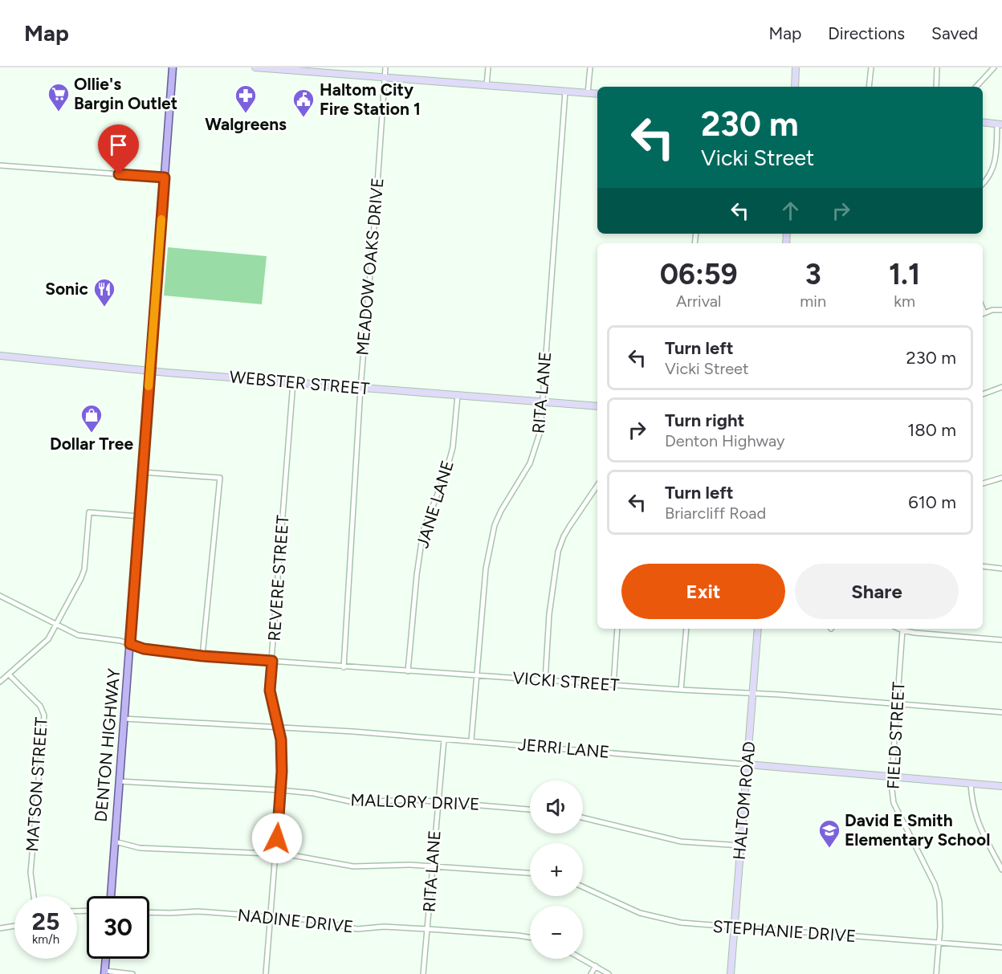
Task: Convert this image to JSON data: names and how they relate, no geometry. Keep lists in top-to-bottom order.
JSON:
{
  "streets": {
    "main road": ["DENTON HIGHWAY"],
    "street": [
      "MEADOW OAKS DRIVE",
      "WEBSTER STREET",
      "RITA LANE",
      "JANE LANE",
      "REVERE STREET",
      "VICKI STREET",
      "FIELD STREET",
      "JERRI LANE",
      "MATSON STREET",
      "HALTOM ROAD",
      "MALLORY DRIVE",
      "NADINE DRIVE",
      "STEPHANIE DRIVE"
    ]
  },
  "crossings": [
    ["MEADOW OAKS DRIVE", "WEBSTER STREET"],
    ["MEADOW OAKS DRIVE", "VICKI STREET"],
    ["WEBSTER STREET", "RITA LANE"],
    ["WEBSTER STREET", "JANE LANE"],
    ["WEBSTER STREET", "REVERE STREET"],
    ["WEBSTER STREET", "DENTON HIGHWAY"],
    ["RITA LANE", "VICKI STREET"],
    ["RITA LANE", "JERRI LANE"],
    ["RITA LANE", "MALLORY DRIVE"],
    ["RITA LANE", "NADINE DRIVE"],
    ["JANE LANE", "VICKI STREET"],
    ["REVERE STREET", "VICKI STREET"],
    ["REVERE STREET", "JERRI LANE"],
    ["REVERE STREET", "MALLORY DRIVE"],
    ["REVERE STREET", "NADINE DRIVE"],
    ["VICKI STREET", "FIELD STREET"],
    ["VICKI STREET", "DENTON HIGHWAY"],
    ["VICKI STREET", "HALTOM ROAD"],
    ["FIELD STREET", "JERRI LANE"],
    ["FIELD STREET", "STEPHANIE DRIVE"],
    ["DENTON HIGHWAY", "JERRI LANE"],
    ["DENTON HIGHWAY", "MALLORY DRIVE"],
    ["JERRI LANE", "HALTOM ROAD"],
    ["HALTOM ROAD", "STEPHANIE DRIVE"]
  ],
  "places": {
    "supermarket": ["Ollie's Bargin Outlet"],
    "pharmacy": ["Walgreens"],
    "public building": ["Haltom City Fire Station 1"],
    "restaurant": ["Sonic"],
    "shop": ["Dollar Tree"],
    "school or university": ["David E Smith Elementary School"]
  },
  "page": {
    "header": "Map",
    "nav": ["Map", "Directions", "Saved"],
    "turn": ["230 m", "Vicki Street"],
    "eta": [
      "06:59",
      "Arrival",
      "3",
      "min",
      "1.1",
      "km"
    ],
    "list": [
      {
        "name": "Turn left",
        "note": "Vicki Street",
        "value": "230 m"
      },
      {
        "name": "Turn right",
        "note": "Denton Highway",
        "value": "180 m"
      },
      {
        "name": "Turn left",
        "note": "Briarcliff Road",
        "value": "610 m"
      }
    ],
    "buttons": ["Exit", "Share"],
    "map_buttons": ["+", "−"],
    "speed": "25 km/h",
    "limit": "30"
  }
}
